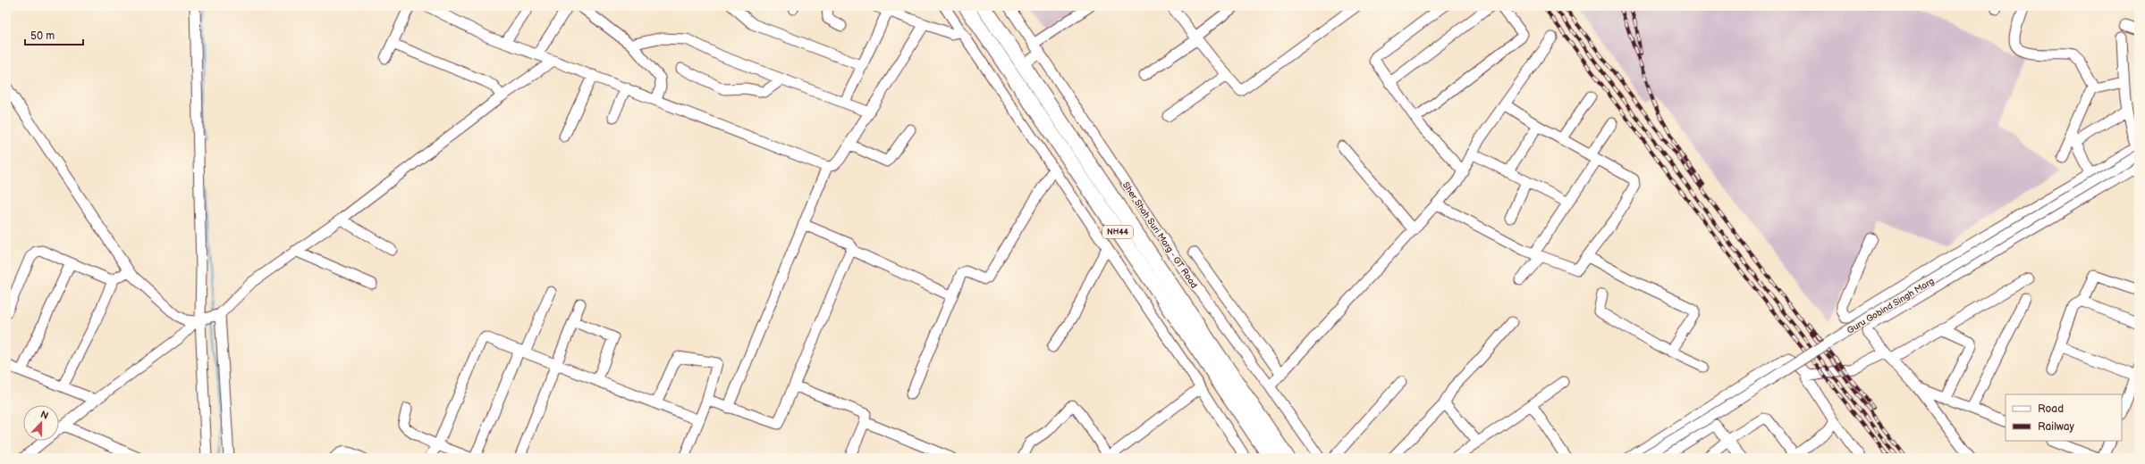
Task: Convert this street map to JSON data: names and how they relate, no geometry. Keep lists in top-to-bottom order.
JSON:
{
  "streets": {
    "highway": ["NH44"],
    "street": ["Sher Shah Suri Marg - GT Road", "Guru Gobind Singh Marg"]
  },
  "legend": ["Road", "Railway"],
  "scale_bar": "50 m",
  "north": "top"
}
